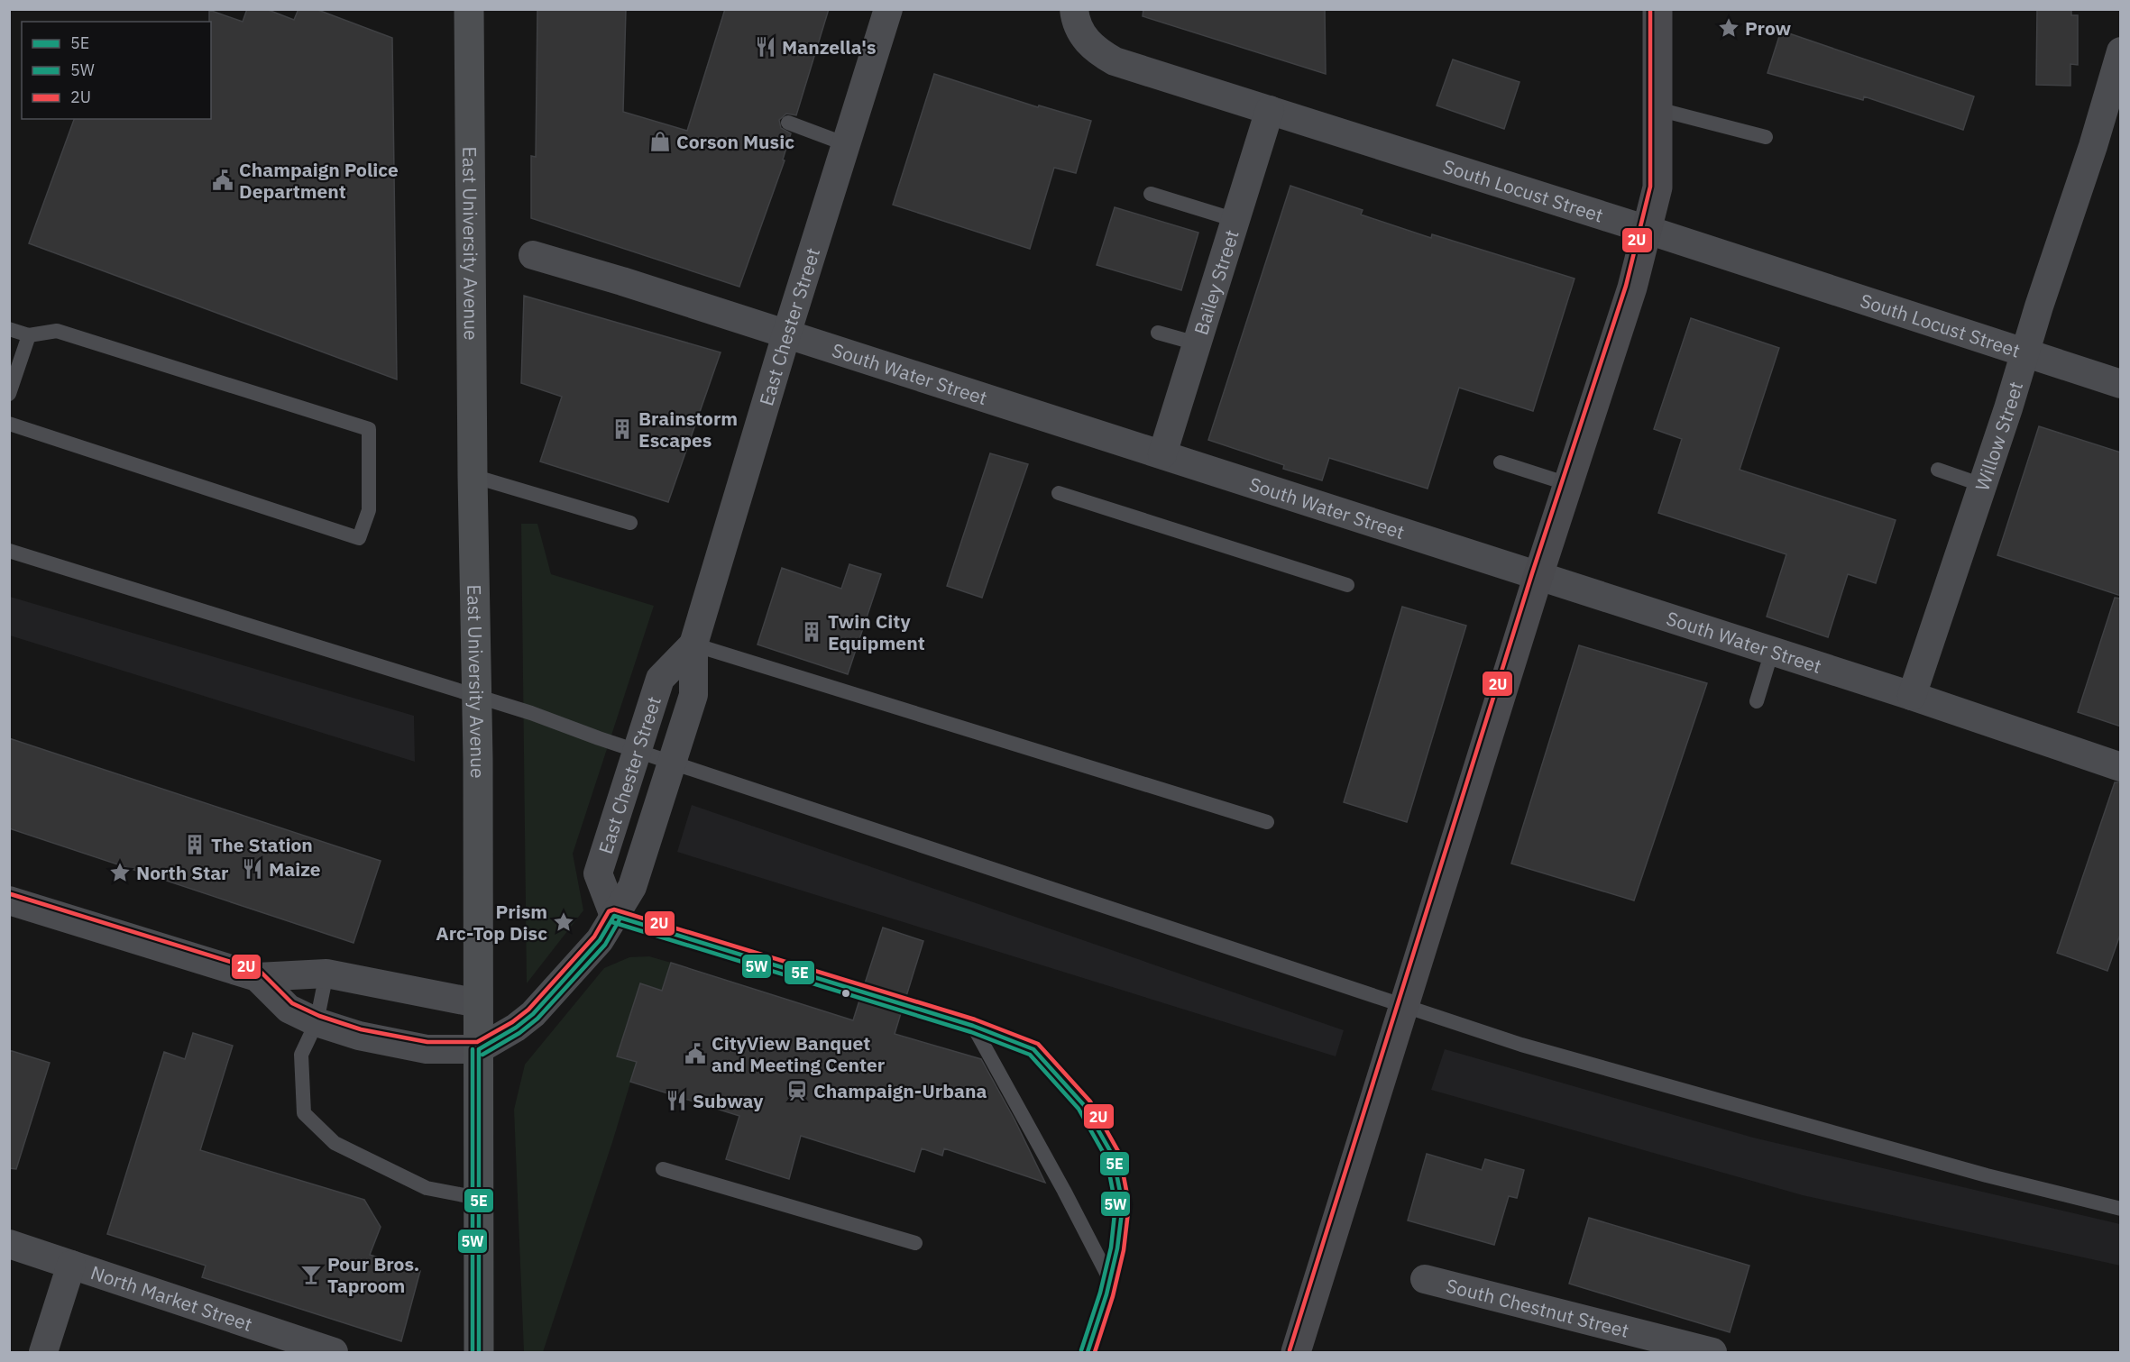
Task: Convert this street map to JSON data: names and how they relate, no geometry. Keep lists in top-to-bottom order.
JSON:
{
  "streets": {
    "main road": ["East University Avenue"],
    "street": [
      "South Locust Street",
      "Bailey Street",
      "East Chester Street",
      "South Water Street",
      "Willow Street",
      "North Market Street",
      "South Chestnut Street"
    ]
  },
  "crossings": [
    ["South Locust Street", "Bailey Street"],
    ["South Locust Street", "Willow Street"],
    ["East University Avenue", "East Chester Street"],
    ["Bailey Street", "South Water Street"],
    ["East Chester Street", "South Water Street"],
    ["South Water Street", "Willow Street"]
  ],
  "places": {
    "place": ["Prow", "North Star", "Prism Arc-Top Disc"],
    "restaurant": ["Manzella's", "Maize", "Subway"],
    "shop": ["Corson Music"],
    "public building": ["Champaign Police Department", "CityView Banquet and Meeting Center"],
    "building": ["Brainstorm Escapes", "Twin City Equipment", "The Station"],
    "station": ["Champaign-Urbana"],
    "bar": ["Pour Bros. Taproom"]
  },
  "lines": ["transit line 2U", "transit line 5E", "transit line 5W"],
  "legend": ["5E", "5W", "2U"]
}
